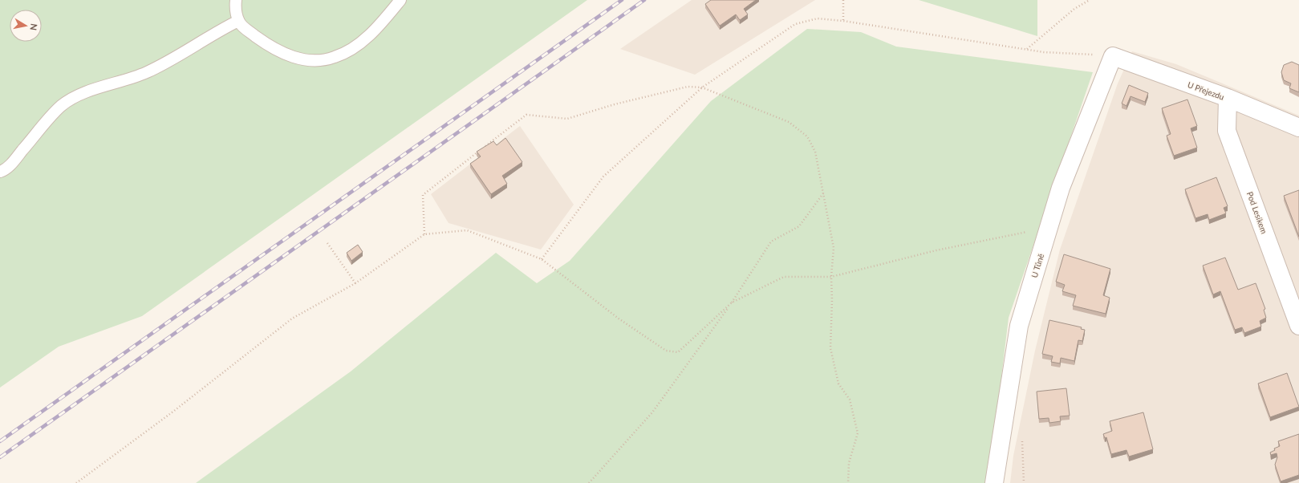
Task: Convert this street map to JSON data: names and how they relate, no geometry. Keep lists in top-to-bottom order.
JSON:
{
  "streets": {
    "street": ["U Přejezdu", "Pod Lesíkem", "U Tůně"]
  },
  "crossings": [
    ["U Přejezdu", "Pod Lesíkem"],
    ["U Přejezdu", "U Tůně"]
  ],
  "north": "right"
}
